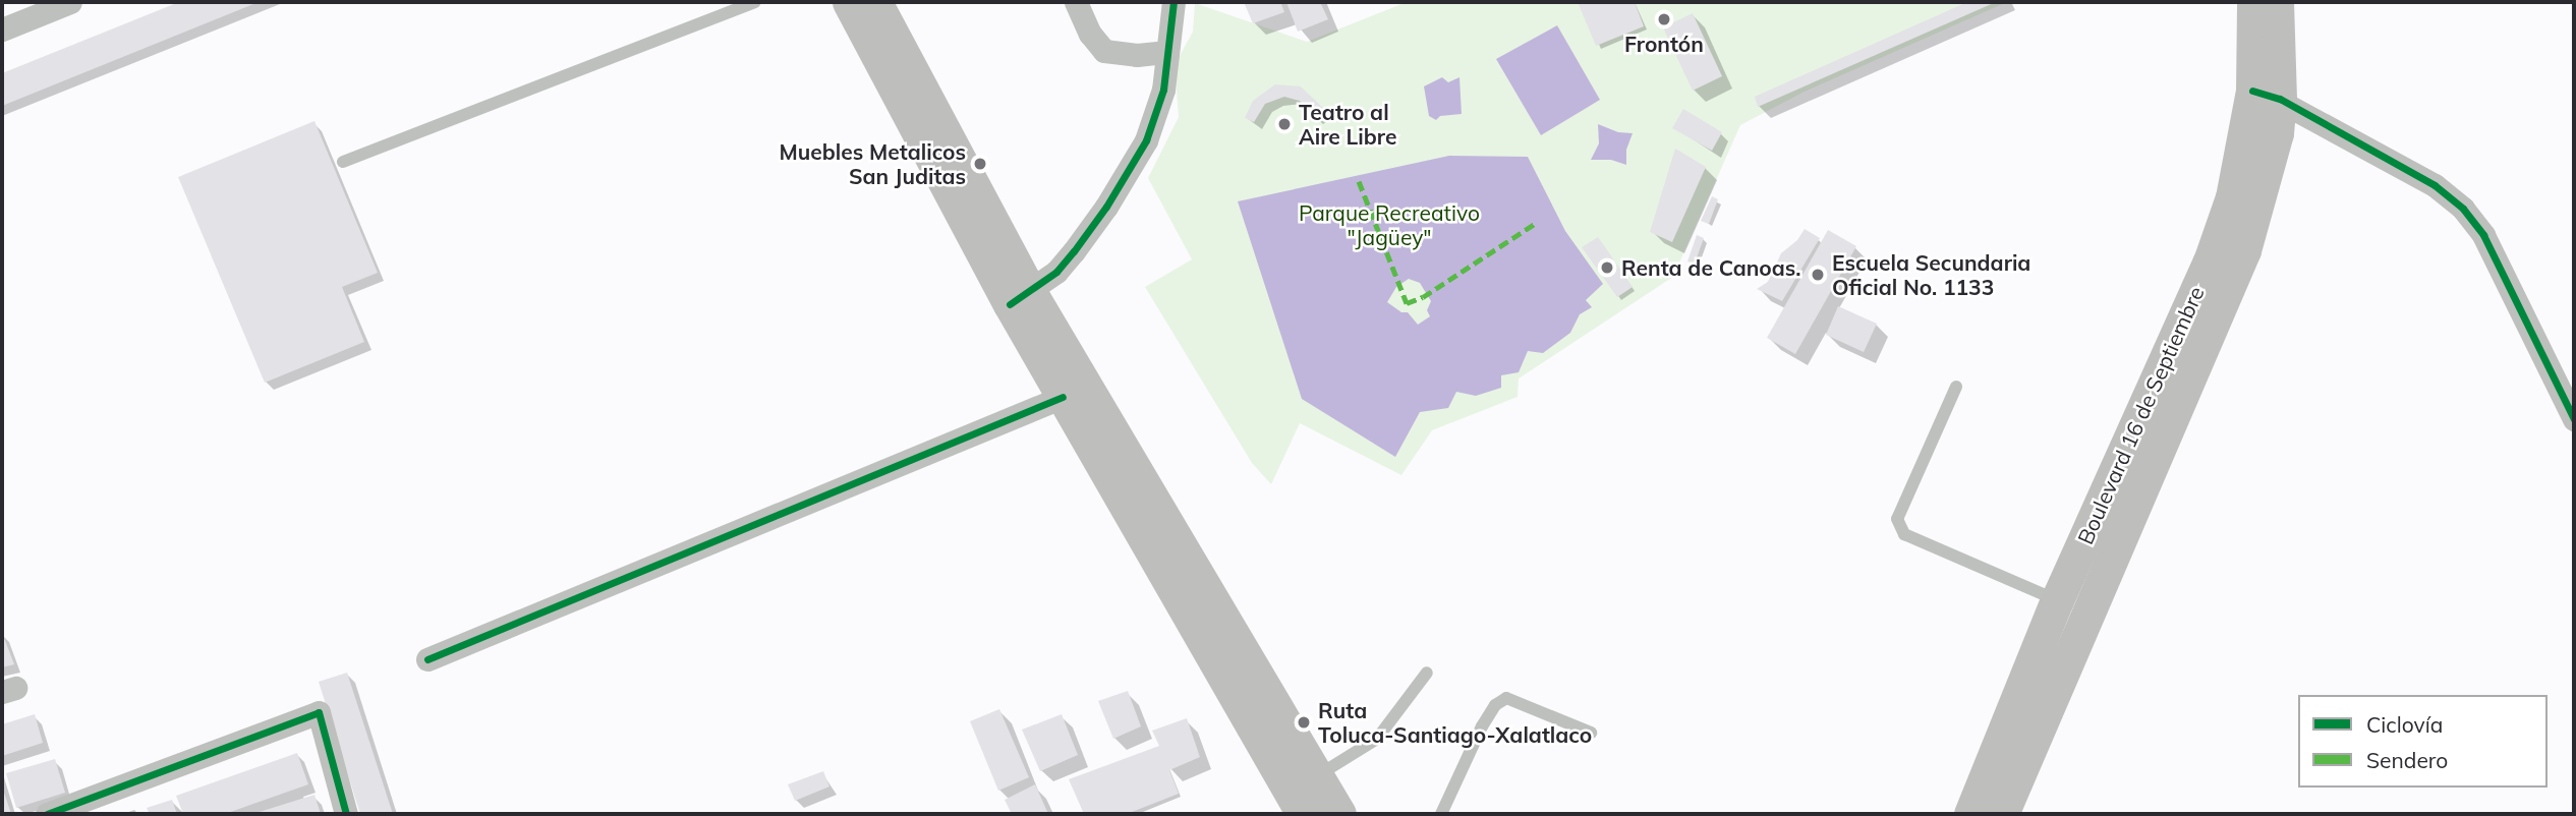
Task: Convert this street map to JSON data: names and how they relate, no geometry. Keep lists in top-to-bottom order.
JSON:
{
  "streets": {
    "main road": ["Boulevard 16 de Septiembre"]
  },
  "parks": ["Parque Recreativo \"Jagüey\""],
  "places": [
    "Frontón",
    "Teatro al Aire Libre",
    "Muebles Metalicos San Juditas",
    "Renta de Canoas.",
    "Escuela Secundaria Oficial No. 1133",
    "Ruta Toluca-Santiago-Xalatlaco"
  ],
  "legend": ["Ciclovía", "Sendero"]
}
